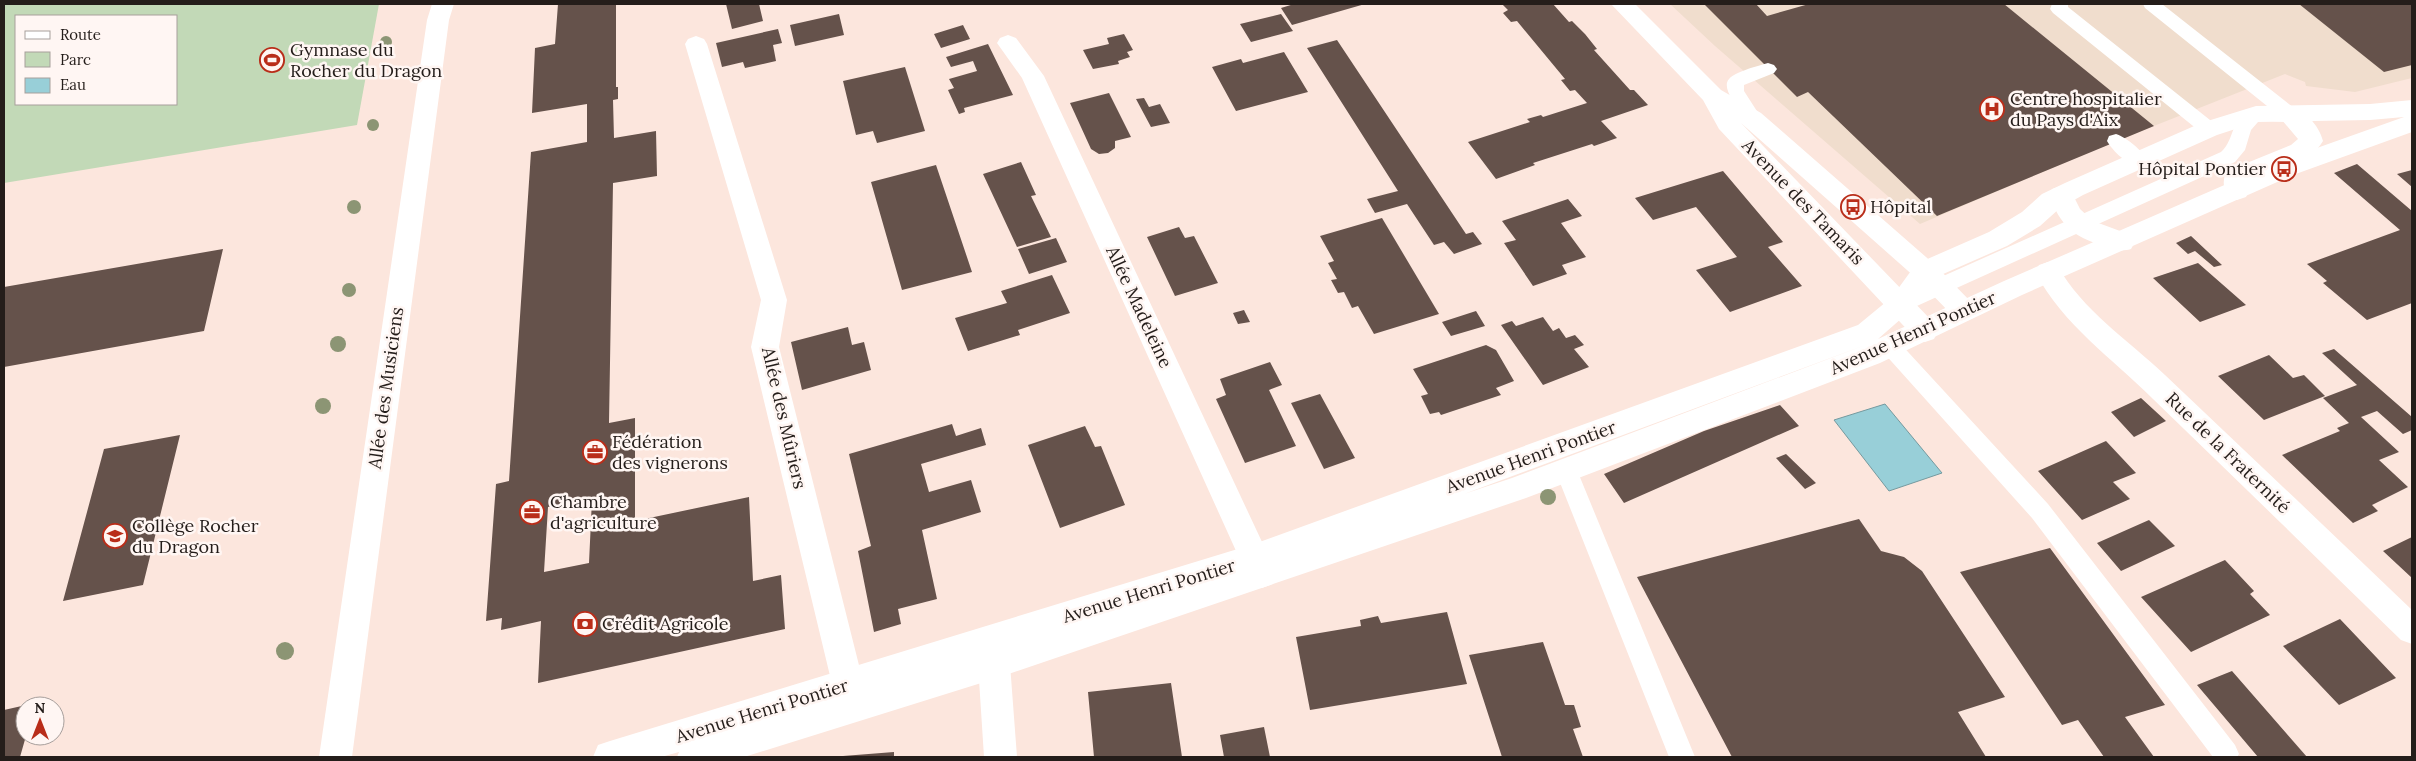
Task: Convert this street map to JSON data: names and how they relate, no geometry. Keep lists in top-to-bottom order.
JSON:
{
  "streets": {
    "street": [
      "Avenue des Tamaris",
      "Allée Madeleine",
      "Avenue Henri Pontier",
      "Allée des Musiciens",
      "Allée des Mûriers",
      "Rue de la Fraternité"
    ]
  },
  "crossings": [
    ["Avenue des Tamaris", "Avenue Henri Pontier"],
    ["Allée Madeleine", "Avenue Henri Pontier"],
    ["Avenue Henri Pontier", "Allée des Mûriers"],
    ["Avenue Henri Pontier", "Rue de la Fraternité"]
  ],
  "places": {
    "sports": ["Gymnase du Rocher du Dragon"],
    "hospital": ["Centre hospitalier du Pays d'Aix"],
    "bus stop": ["Hôpital Pontier", "Hôpital"],
    "office": ["Fédération des vignerons", "Chambre d'agriculture"],
    "school or university": ["Collège Rocher du Dragon"],
    "bank": ["Crédit Agricole"]
  },
  "legend": ["Route", "Parc", "Eau"],
  "north": "top"
}
